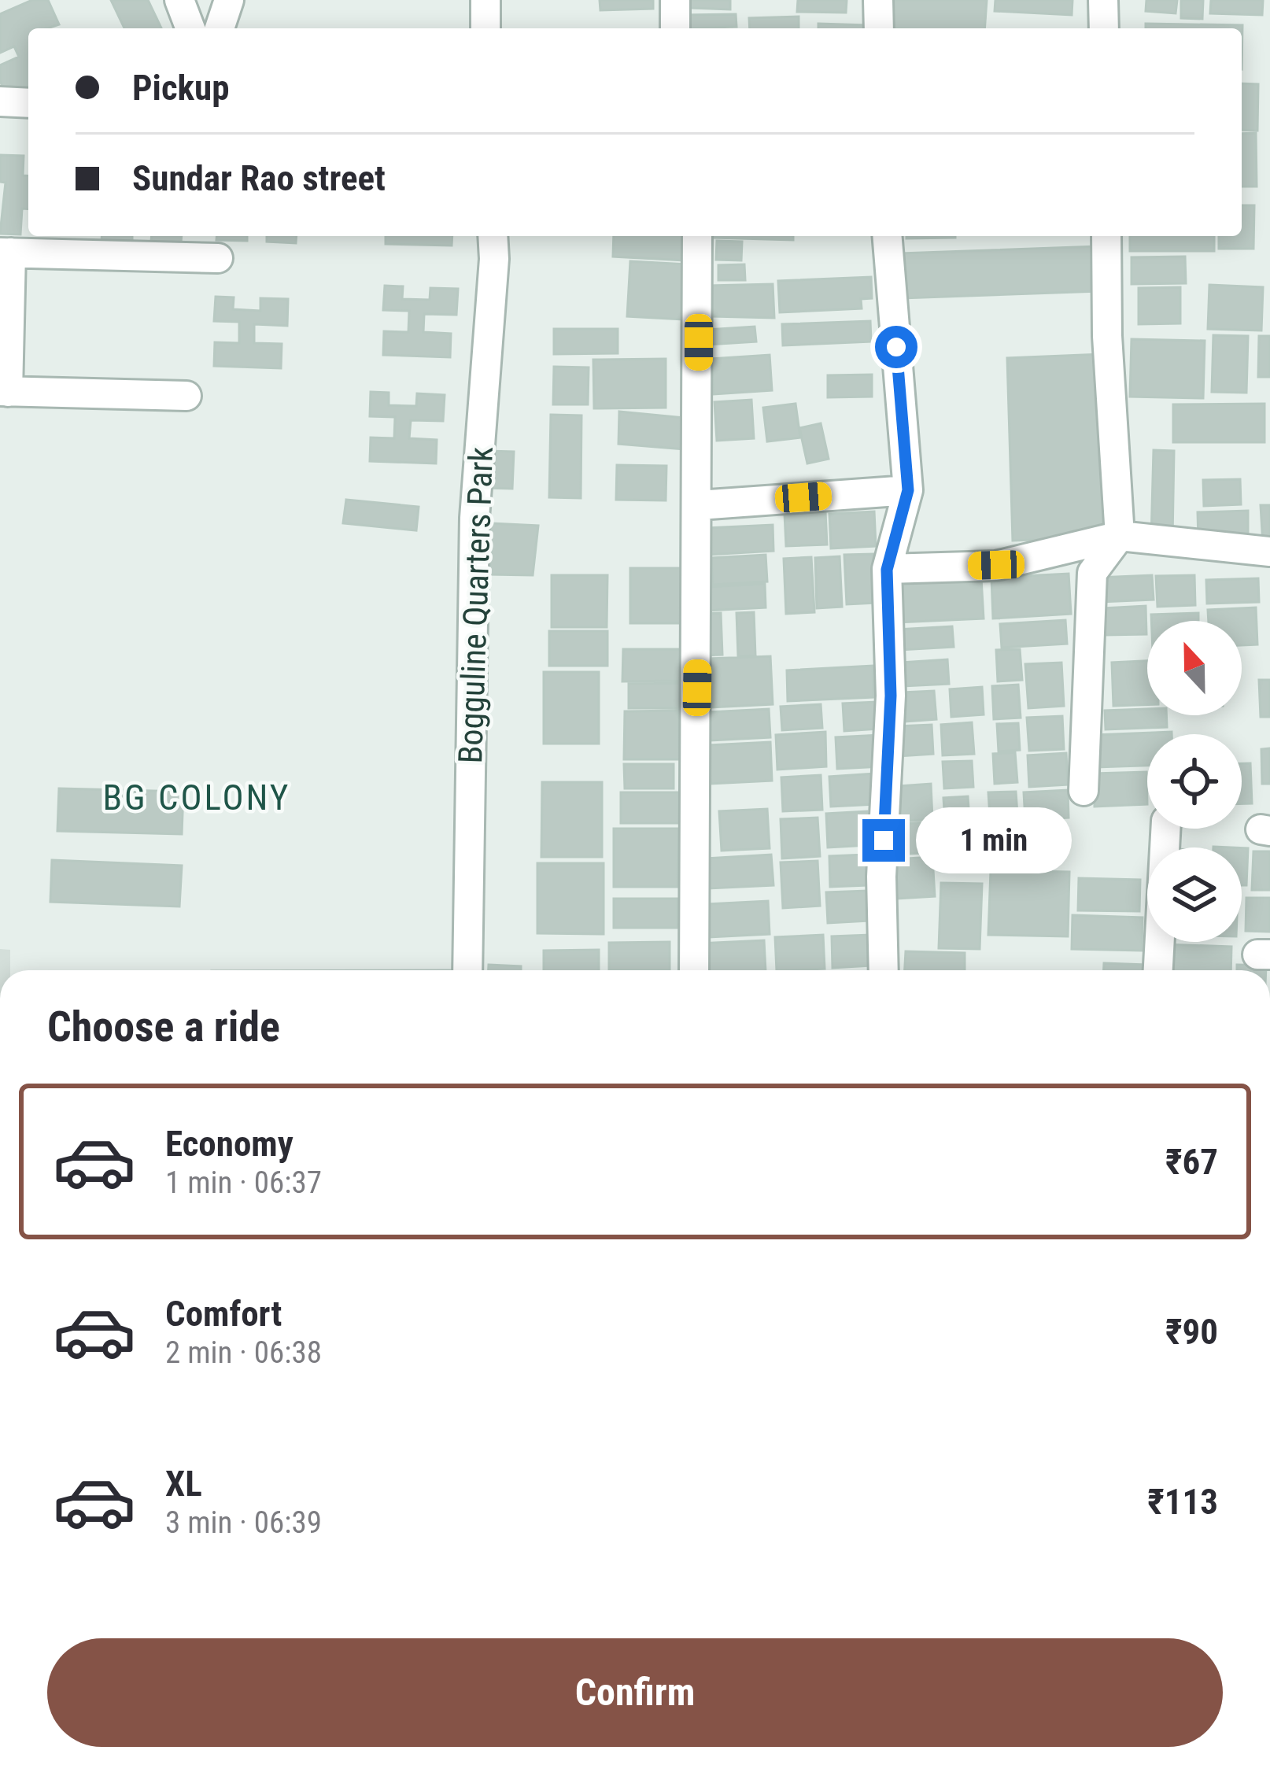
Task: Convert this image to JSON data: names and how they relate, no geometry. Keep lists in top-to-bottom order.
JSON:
{
  "streets": {
    "street": ["Bogguline Quarters Park"]
  },
  "districts": ["BG COLONY"],
  "north": "top",
  "page": {
    "banner": ["Pickup", "Sundar Rao street"],
    "bubble": "1 min",
    "heading": "Choose a ride",
    "list": [
      {
        "name": "Economy",
        "note": "1 min · 06:37",
        "value": "₹67"
      },
      {
        "name": "Comfort",
        "note": "2 min · 06:38",
        "value": "₹90"
      },
      {
        "name": "XL",
        "note": "3 min · 06:39",
        "value": "₹113"
      }
    ],
    "buttons": "Confirm"
  }
}
